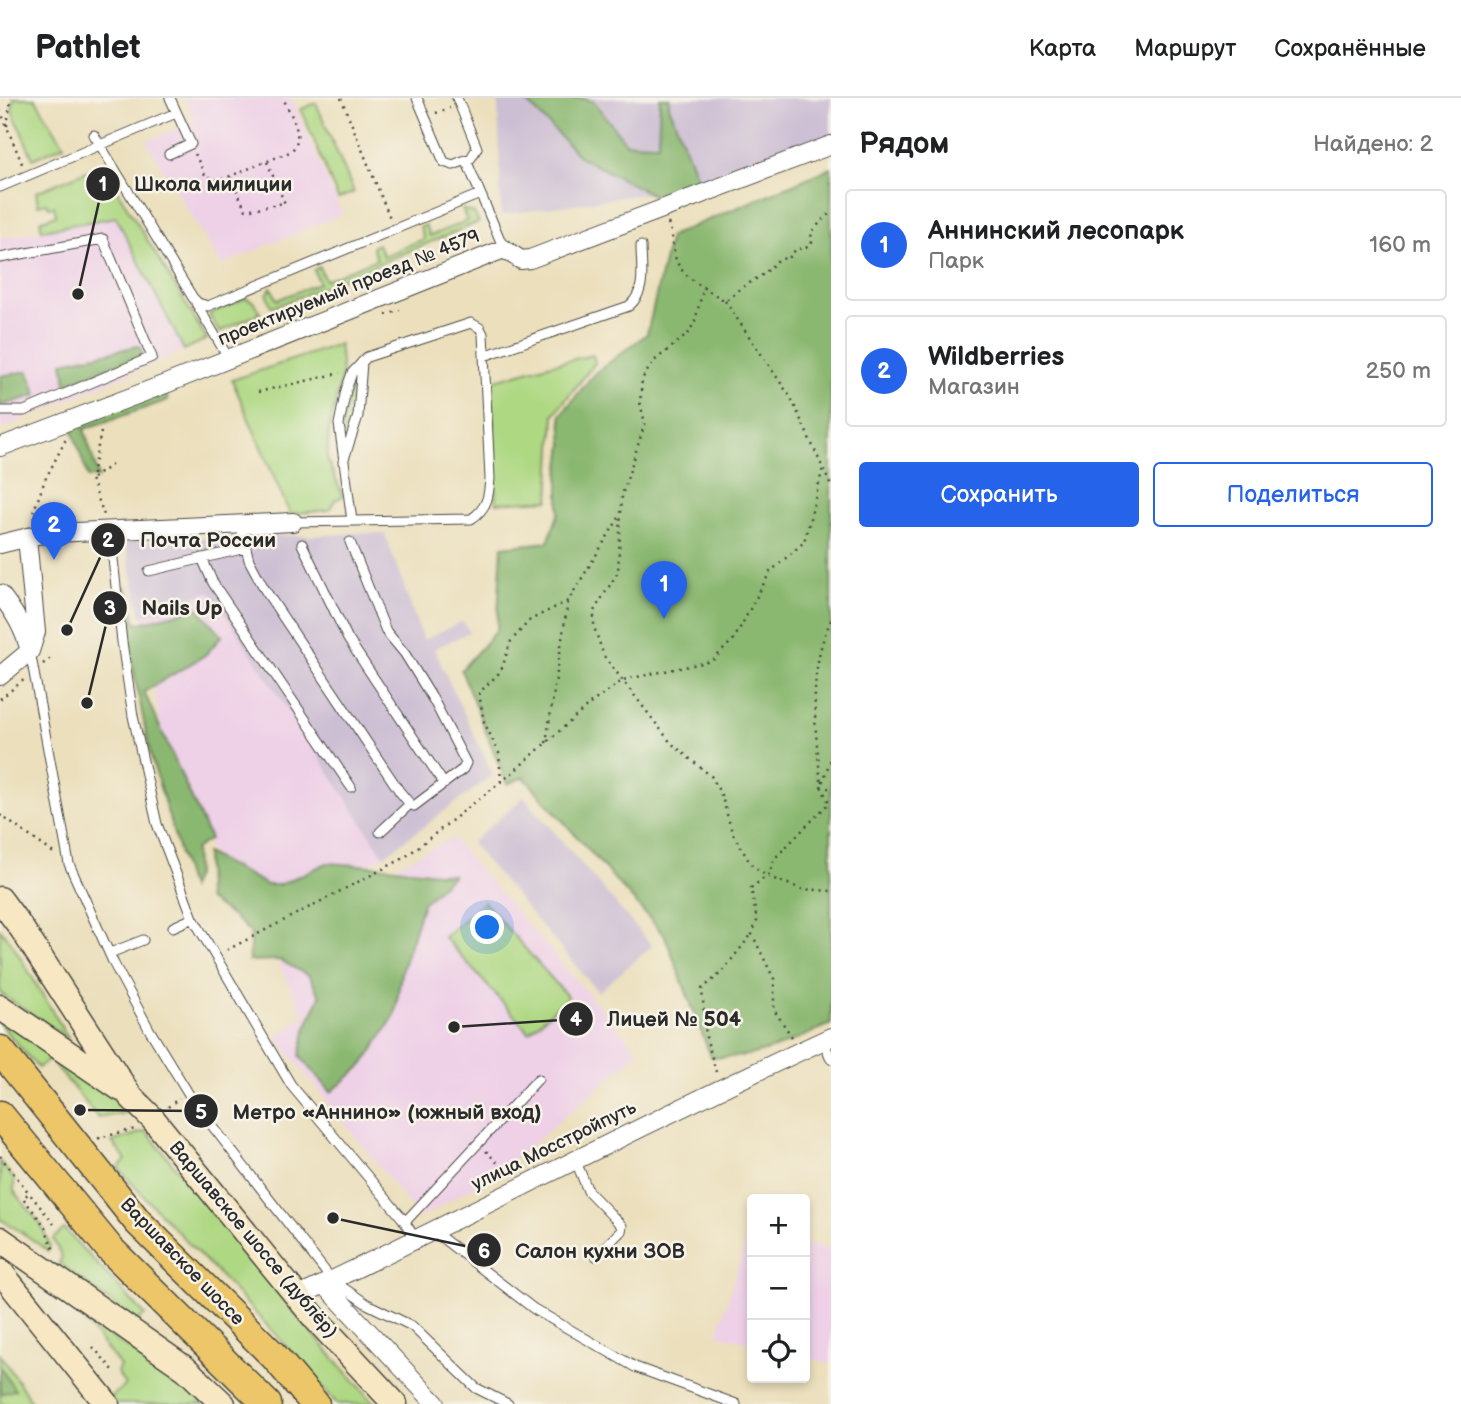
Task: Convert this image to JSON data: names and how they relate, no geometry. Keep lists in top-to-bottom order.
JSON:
{
  "streets": {
    "main road": ["Варшавское шоссе (дублёр)", "Варшавское шоссе"],
    "street": ["проектируемый проезд № 4579", "улица Мосстройпуть"]
  },
  "crossings": [
    ["улица Мосстройпуть", "Варшавское шоссе (дублёр)"]
  ],
  "places": [
    "Школа милиции",
    "Почта России",
    "Nails Up",
    "Лицей № 504",
    "Метро «Аннино» (южный вход)",
    "Салон кухни ЗОВ"
  ],
  "page": {
    "header": "Pathlet",
    "nav": ["Карта", "Маршрут", "Сохранённые"],
    "heading": ["Рядом", "Найдено: 2"],
    "list": [
      {
        "mark": "1",
        "name": "Аннинский лесопарк",
        "note": "Парк",
        "value": "160 m"
      },
      {
        "mark": "2",
        "name": "Wildberries",
        "note": "Магазин",
        "value": "250 m"
      }
    ],
    "buttons": ["Сохранить", "Поделиться"],
    "pins": ["2", "1"],
    "map_buttons": ["+", "−"]
  }
}
